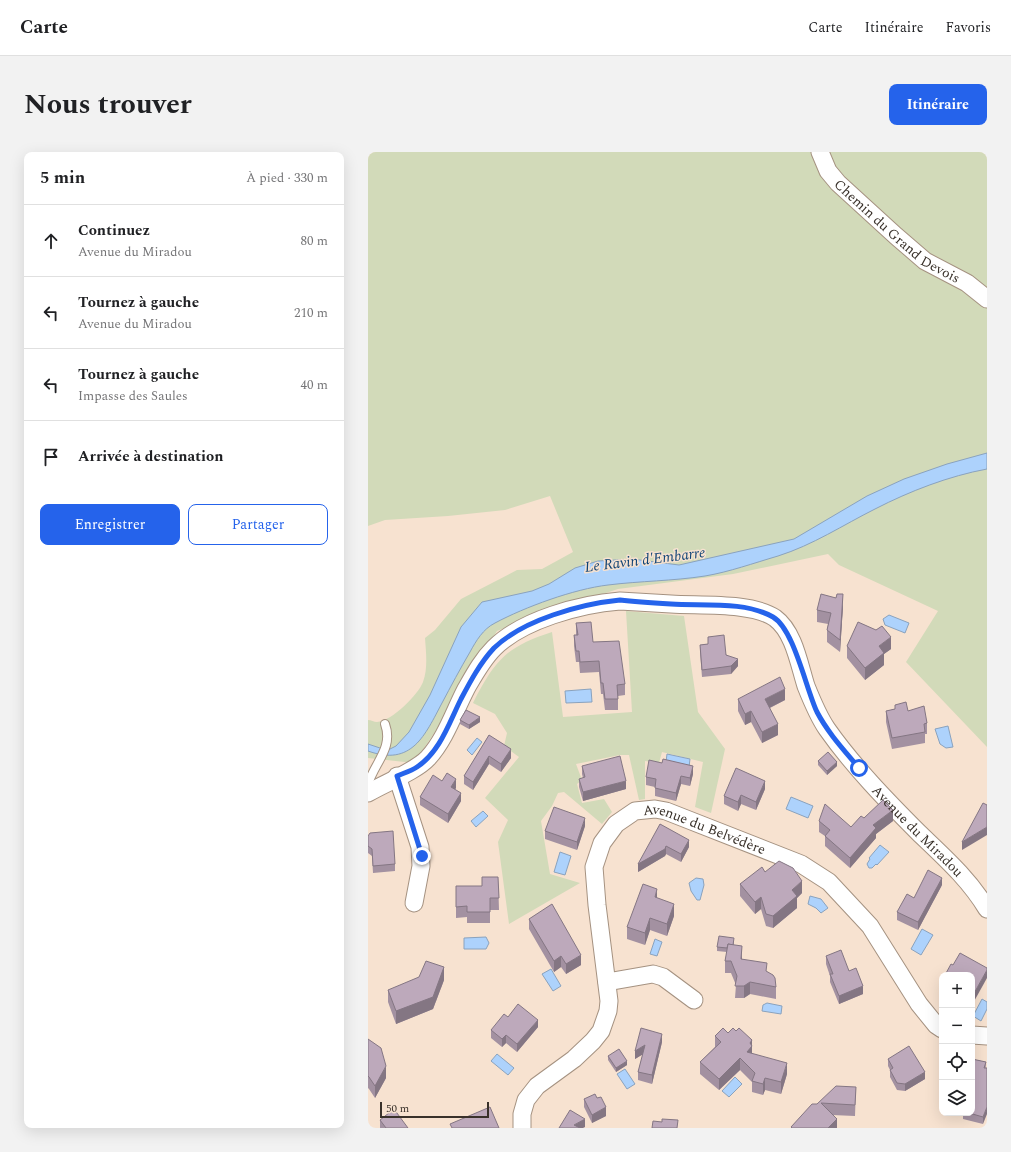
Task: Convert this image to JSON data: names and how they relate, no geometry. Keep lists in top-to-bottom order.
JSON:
{
  "streets": {
    "street": ["Chemin du Grand Devois", "Avenue du Miradou", "Avenue du Belvédère"]
  },
  "water": ["Le Ravin d'Embarre"],
  "scale_bar": "50 m",
  "page": {
    "header": "Carte",
    "nav": ["Carte", "Itinéraire", "Favoris"],
    "title": "Nous trouver",
    "buttons": [
      "Itinéraire",
      ["Enregistrer", "Partager"]
    ],
    "heading": ["5 min", "À pied · 330 m"],
    "list": [
      ["Continuez", "Avenue du Miradou", "80 m"],
      ["Tournez à gauche", "Avenue du Miradou", "210 m"],
      ["Tournez à gauche", "Impasse des Saules", "40 m"],
      "Arrivée à destination"
    ],
    "map_buttons": ["+", "−"],
    "scale": "50 m"
  }
}
